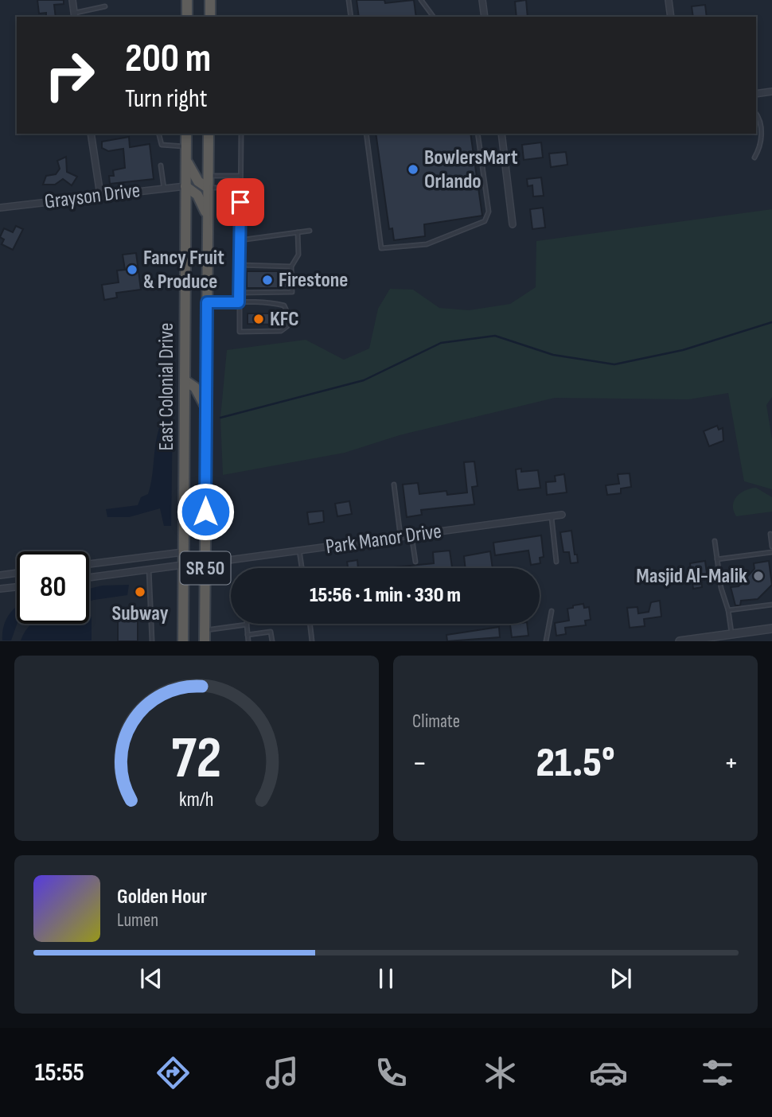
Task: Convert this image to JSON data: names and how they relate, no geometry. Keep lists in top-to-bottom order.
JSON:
{
  "streets": {
    "highway": ["East Colonial Drive", "SR 50"],
    "street": ["Grayson Drive", "Park Manor Drive"]
  },
  "crossings": [
    ["Grayson Drive", "East Colonial Drive"],
    ["East Colonial Drive", "Park Manor Drive"]
  ],
  "places": [
    "BowlersMart Orlando",
    "Fancy Fruit & Produce",
    "Firestone",
    "KFC",
    "Masjid Al-Malik",
    "Subway"
  ],
  "page": {
    "turn": ["200 m", "Turn right"],
    "limit": "80",
    "trip": "15:56 · 1 min · 330 m",
    "tile": "Climate",
    "heat": ["−", "21.5°", "+"],
    "song": ["Golden Hour", "Lumen"],
    "tabs": "15:55",
    "gauge": ["72", "km/h"]
  }
}
